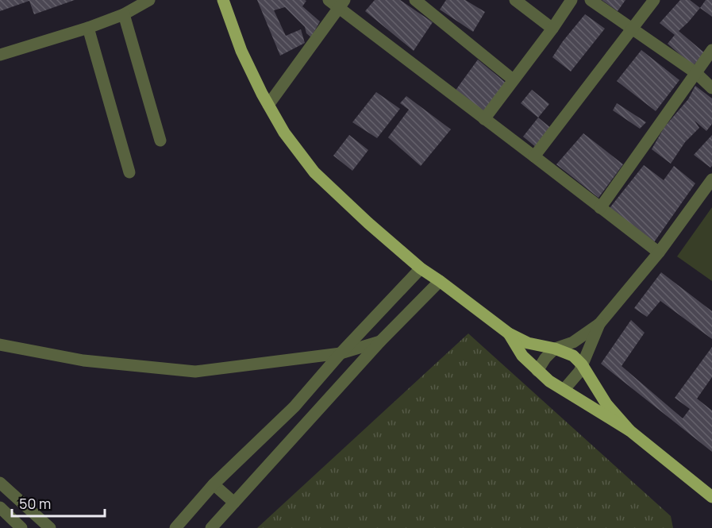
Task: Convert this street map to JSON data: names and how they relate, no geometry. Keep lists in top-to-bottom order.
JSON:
{
  "scale_bar": "50 m"
}
